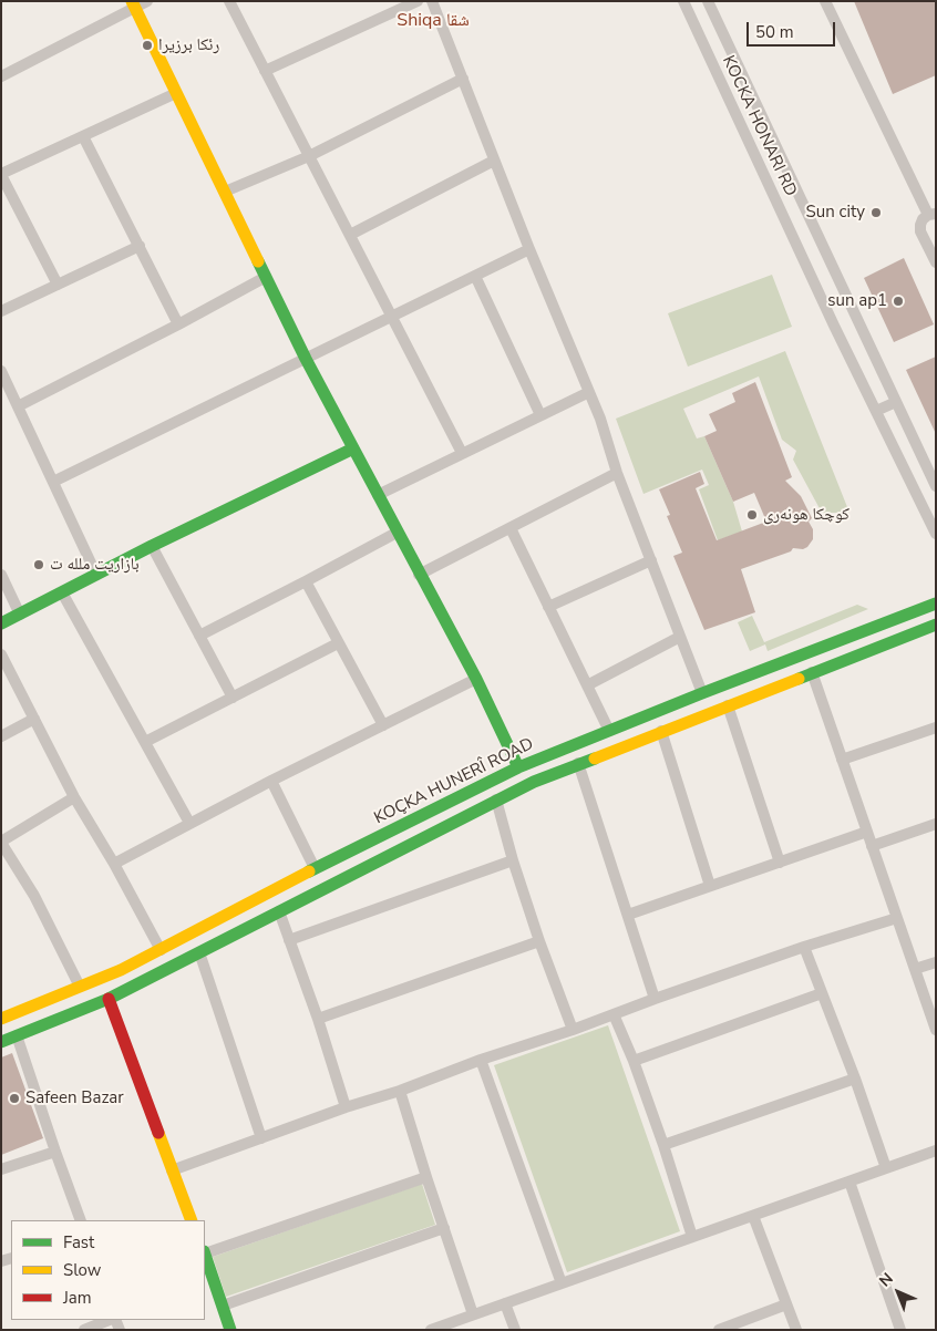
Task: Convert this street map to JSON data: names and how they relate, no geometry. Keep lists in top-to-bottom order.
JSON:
{
  "streets": {
    "main road": ["KOÇKA HUNERÎ ROAD"],
    "street": ["KOCKA HONARI RD"]
  },
  "districts": ["Shiqa شقا"],
  "places": [
    "رئكا برزيرا",
    "Sun city",
    "sun ap1",
    "كوچكا هونەری",
    "بازاريت ملله ت",
    "Safeen Bazar"
  ],
  "legend": ["Fast", "Slow", "Jam"],
  "scale_bar": "50 m",
  "north": "top left"
}
